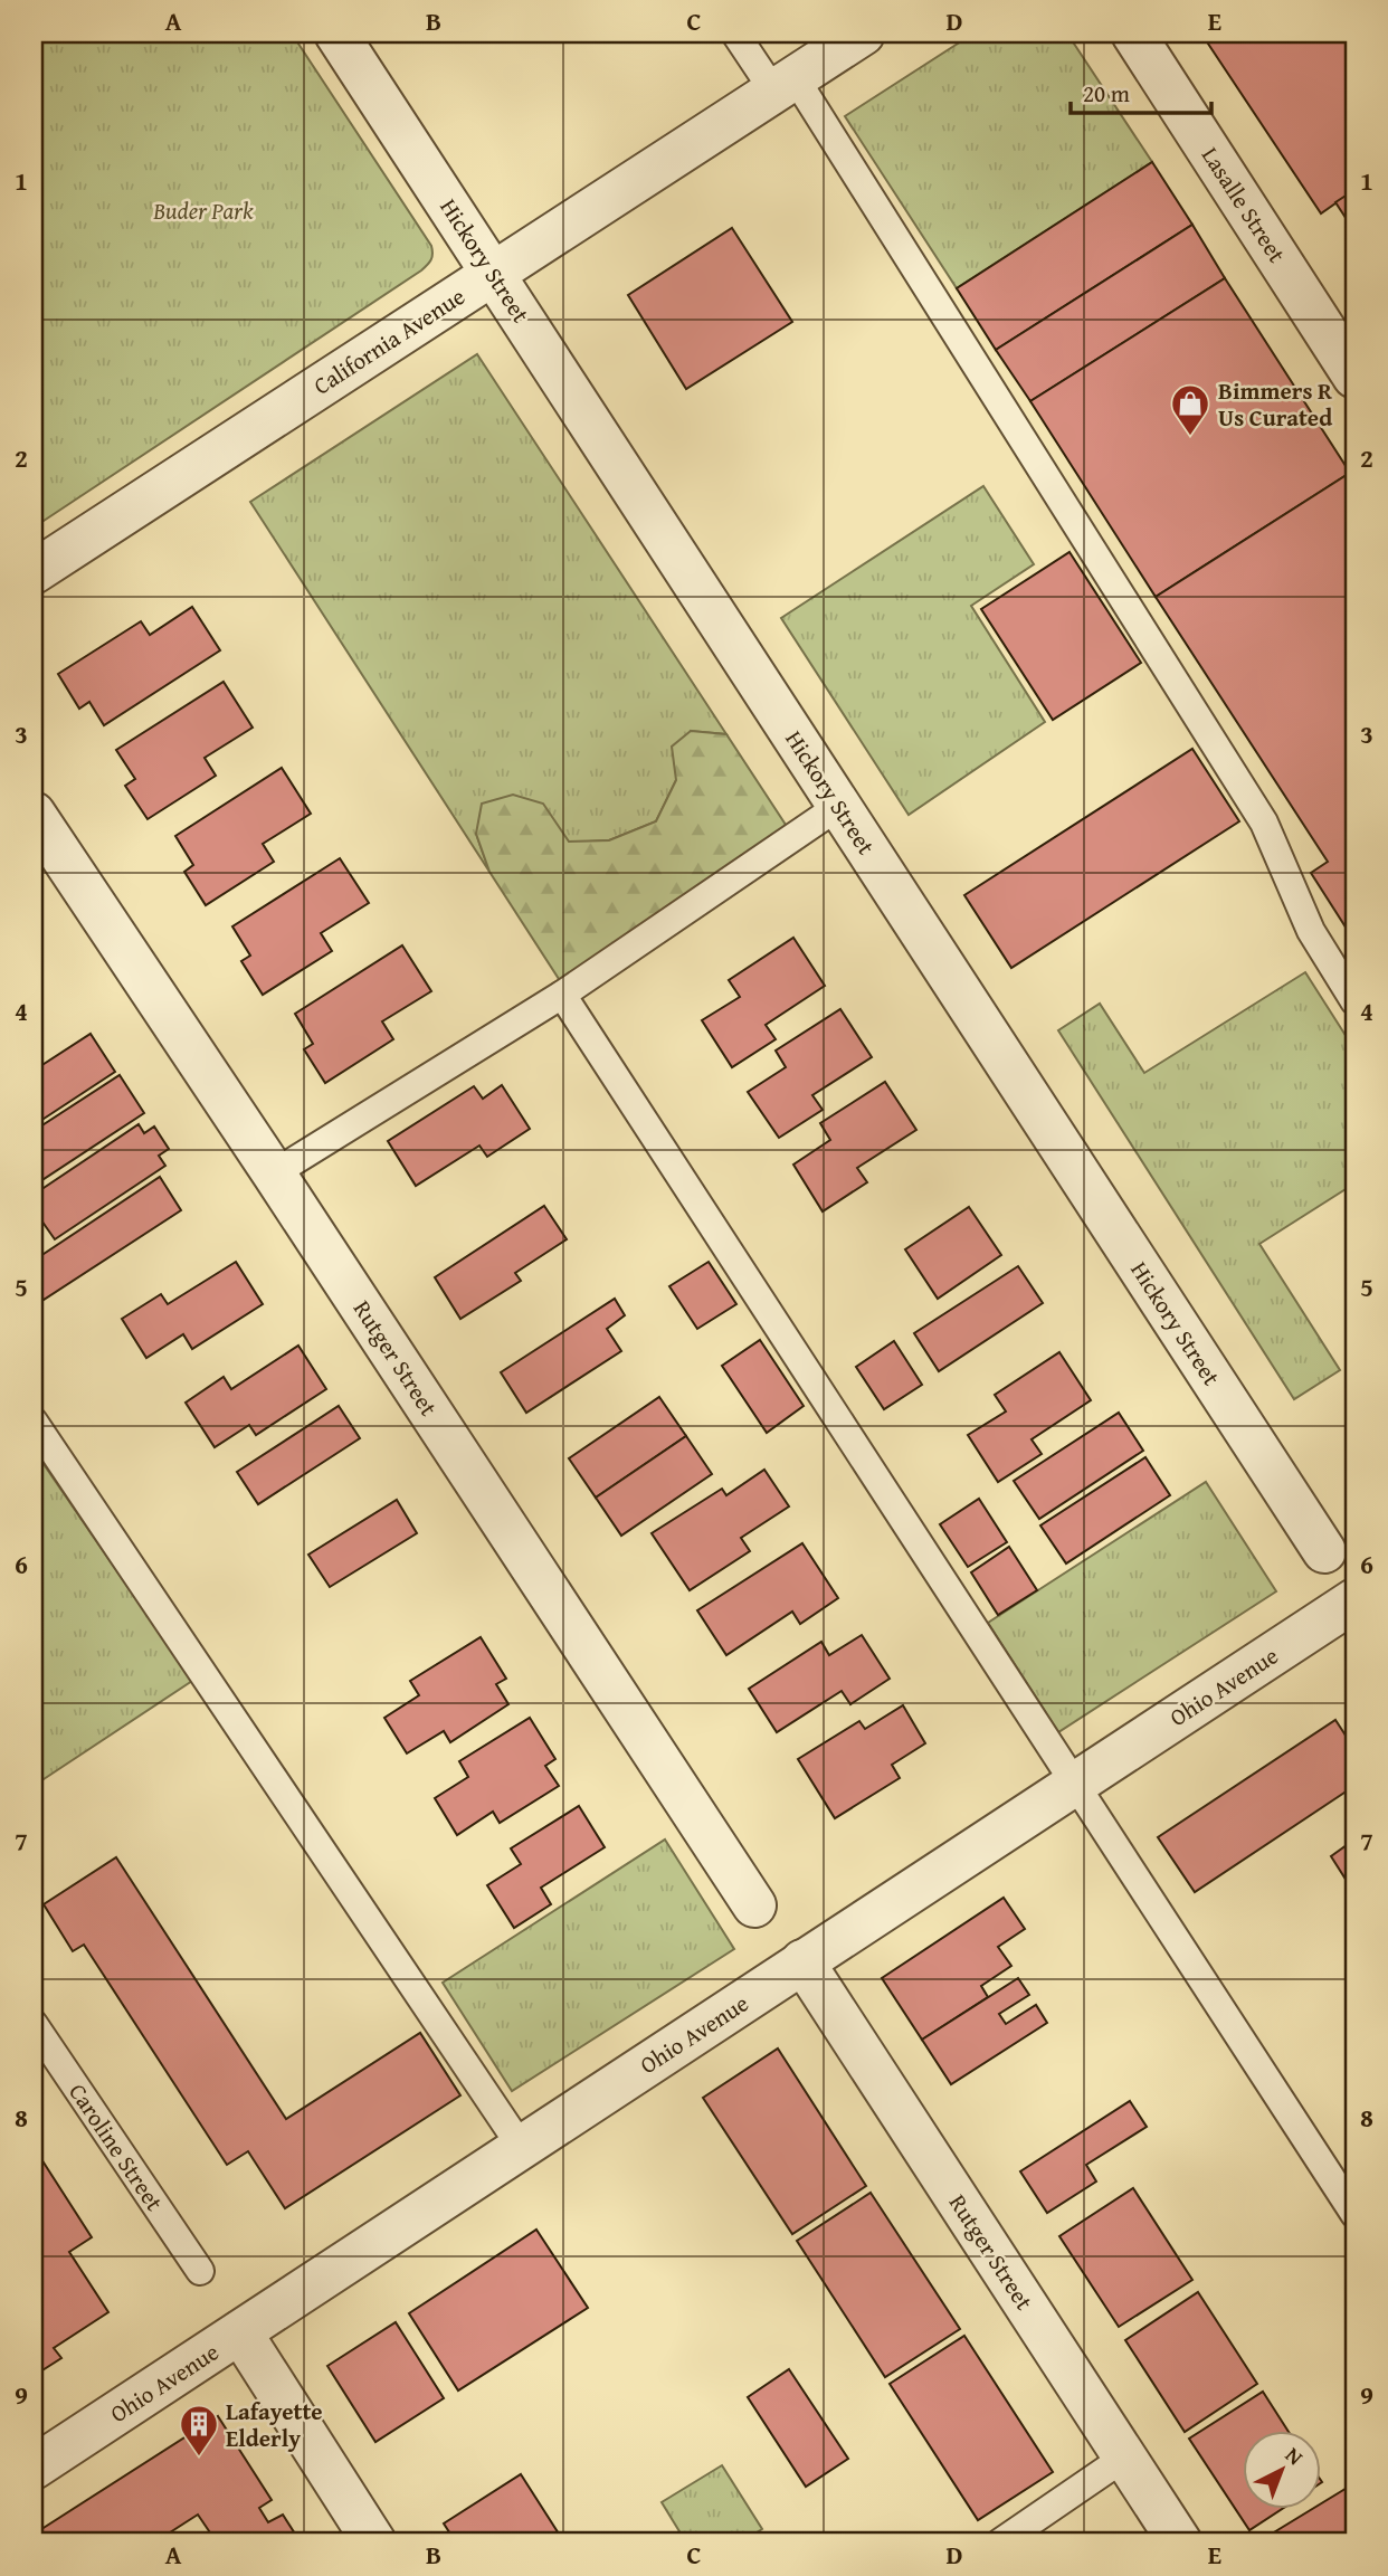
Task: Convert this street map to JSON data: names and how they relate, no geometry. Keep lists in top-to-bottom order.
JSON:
{
  "streets": {
    "street": [
      "Lasalle Street",
      "Hickory Street",
      "California Avenue",
      "Rutger Street",
      "Ohio Avenue"
    ],
    "lane": ["Caroline Street"]
  },
  "crossings": [
    ["Hickory Street", "California Avenue"],
    ["Rutger Street", "Ohio Avenue"]
  ],
  "parks": ["Buder Park"],
  "places": {
    "shop": ["Bimmers R Us Curated"],
    "building": ["Lafayette Elderly"]
  },
  "scale_bar": "20 m",
  "north": "top right",
  "grid": {
    "columns": [
      "A",
      "B",
      "C",
      "D",
      "E"
    ],
    "rows": [
      "1",
      "2",
      "3",
      "4",
      "5",
      "6",
      "7",
      "8",
      "9"
    ]
  }
}
